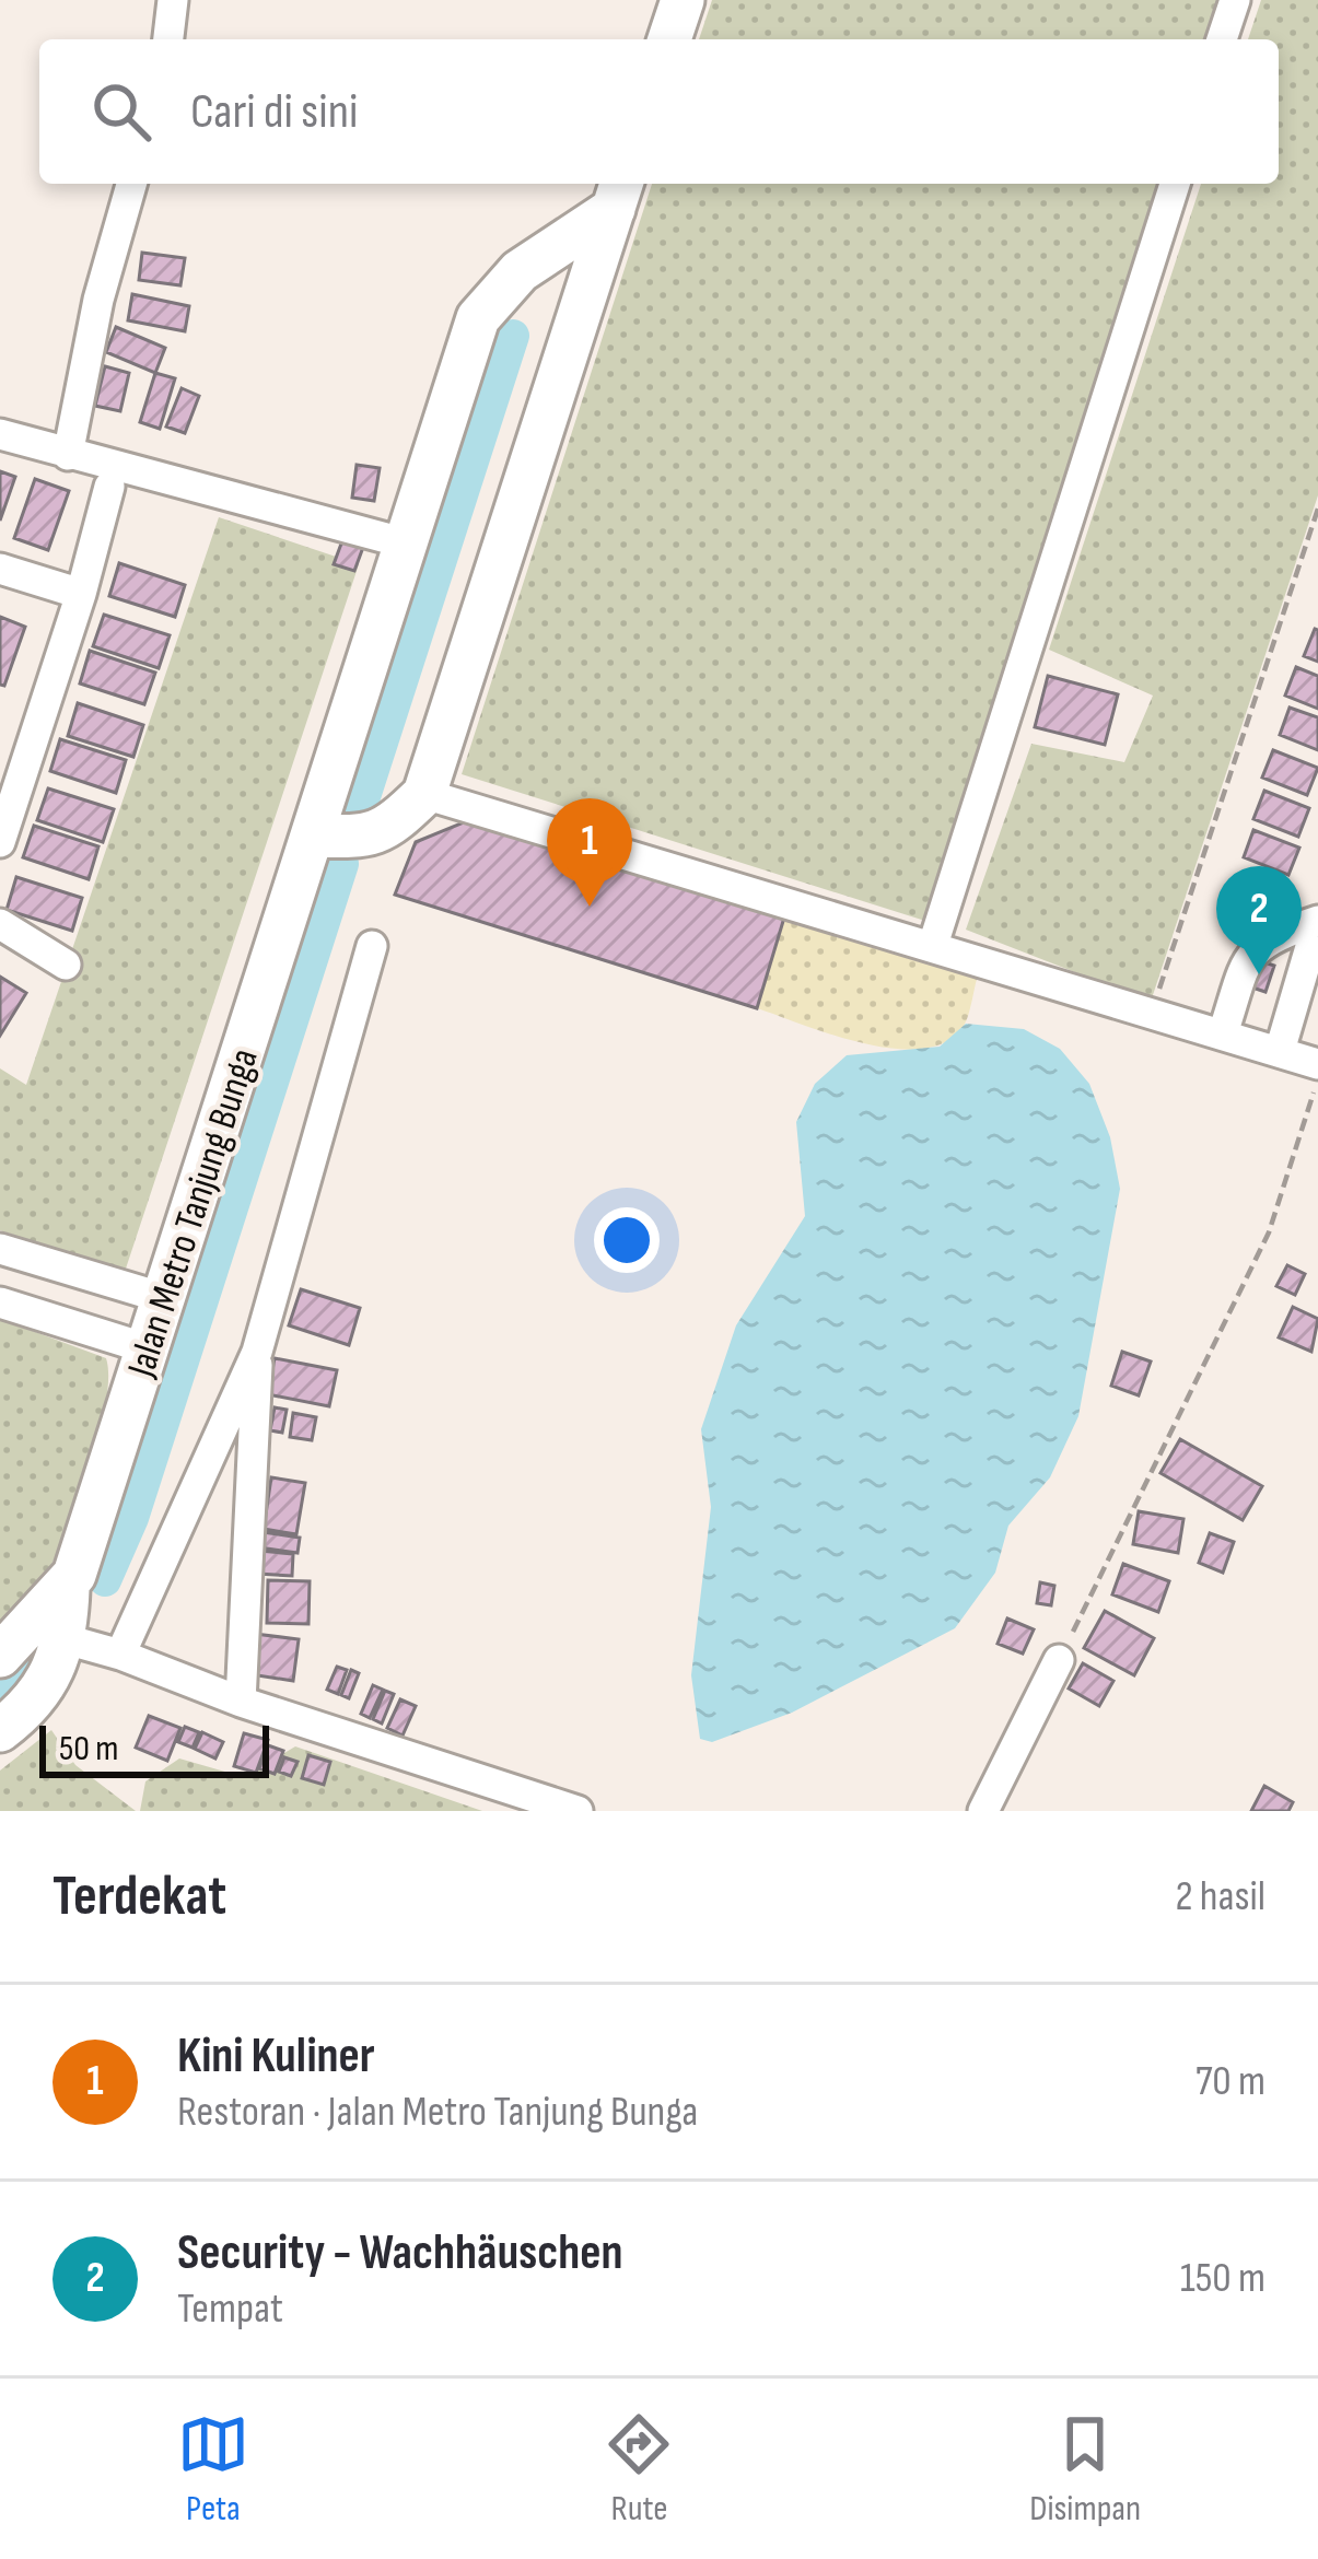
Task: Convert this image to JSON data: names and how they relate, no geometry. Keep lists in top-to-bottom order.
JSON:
{
  "streets": {
    "main road": ["Jalan Metro Tanjung Bunga"]
  },
  "scale_bar": "50 m",
  "page": {
    "search": "Cari di sini",
    "pins": ["1", "2"],
    "scale": "50 m",
    "heading": ["Terdekat", "2 hasil"],
    "list": [
      {
        "mark": "1",
        "name": "Kini Kuliner",
        "note": "Restoran · Jalan Metro Tanjung Bunga",
        "value": "70 m"
      },
      {
        "mark": "2",
        "name": "Security - Wachhäuschen",
        "note": "Tempat",
        "value": "150 m"
      }
    ],
    "nav": ["Peta", "Rute", "Disimpan"]
  }
}
